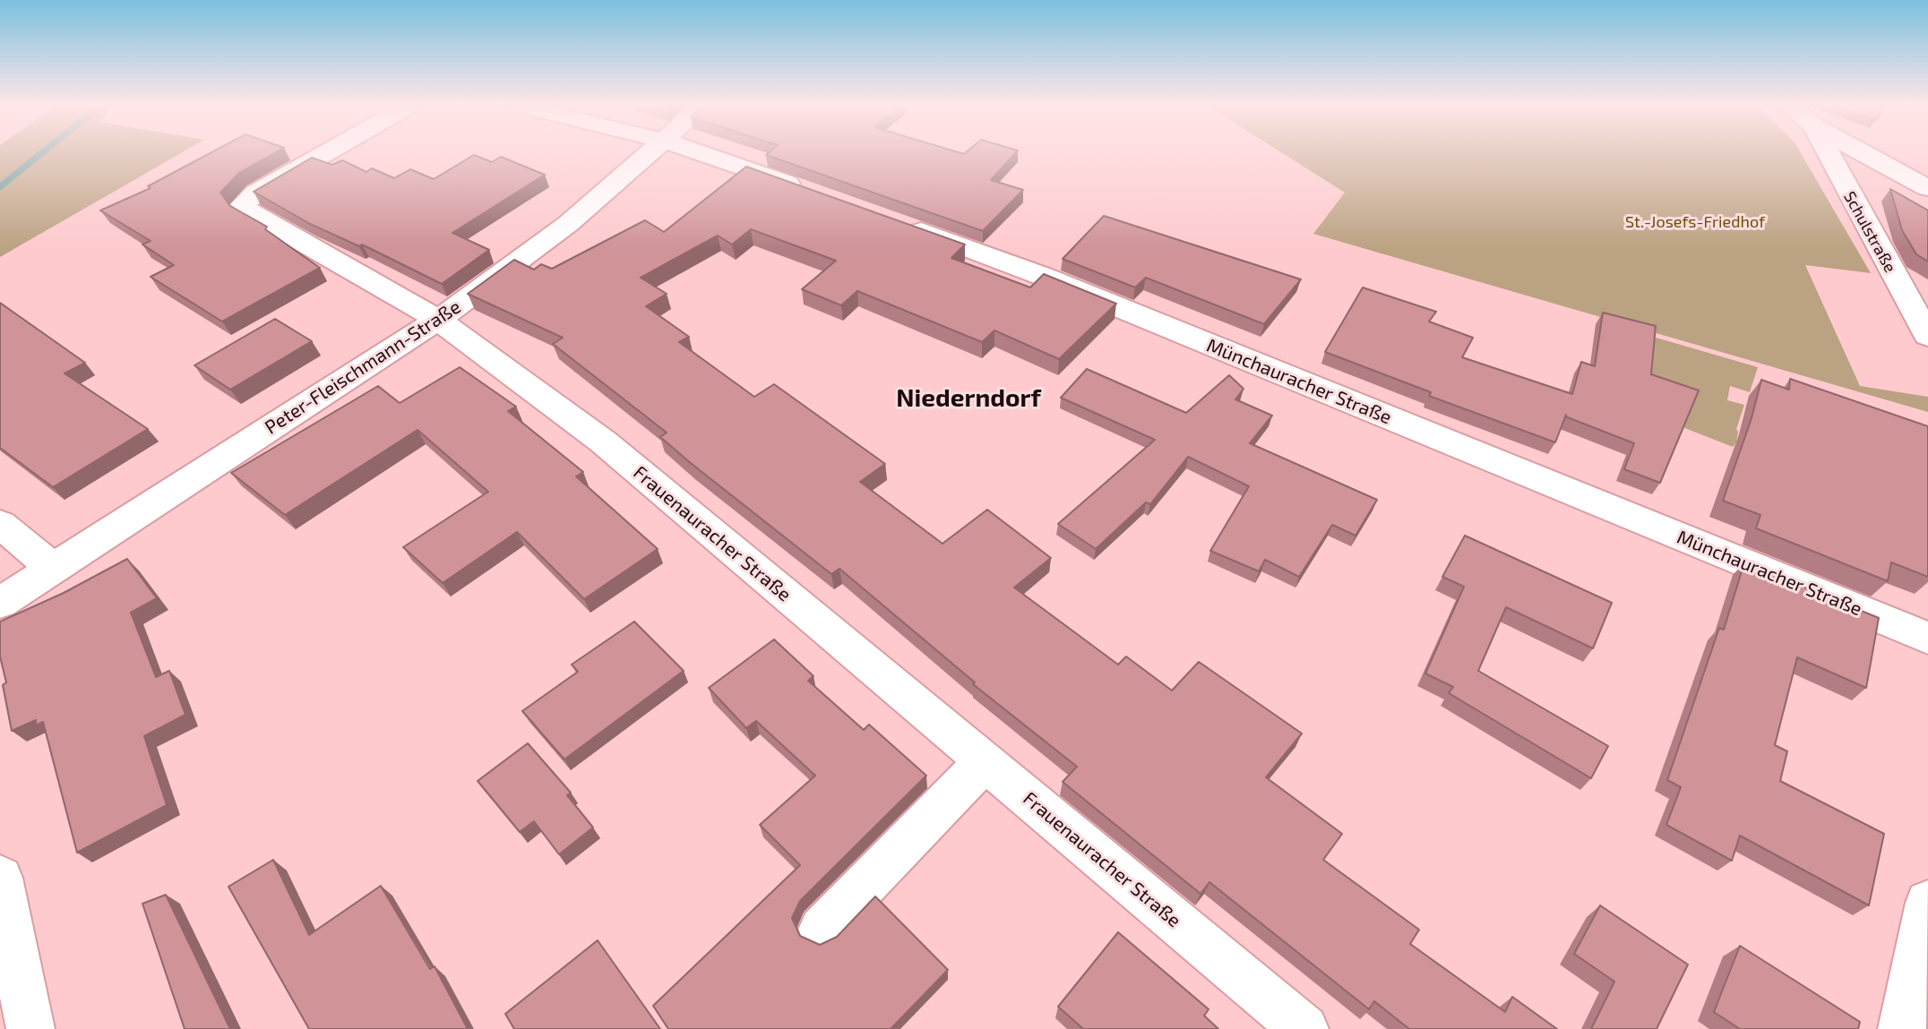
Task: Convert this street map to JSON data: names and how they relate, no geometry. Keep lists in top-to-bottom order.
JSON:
{
  "streets": {
    "street": [
      "Schulstraße",
      "Peter-Fleischmann-Straße",
      "Münchauracher Straße",
      "Frauenauracher Straße"
    ]
  },
  "crossings": [
    ["Peter-Fleischmann-Straße", "Frauenauracher Straße"]
  ],
  "districts": ["Niederndorf"],
  "parks": ["St.-Josefs-Friedhof"]
}
